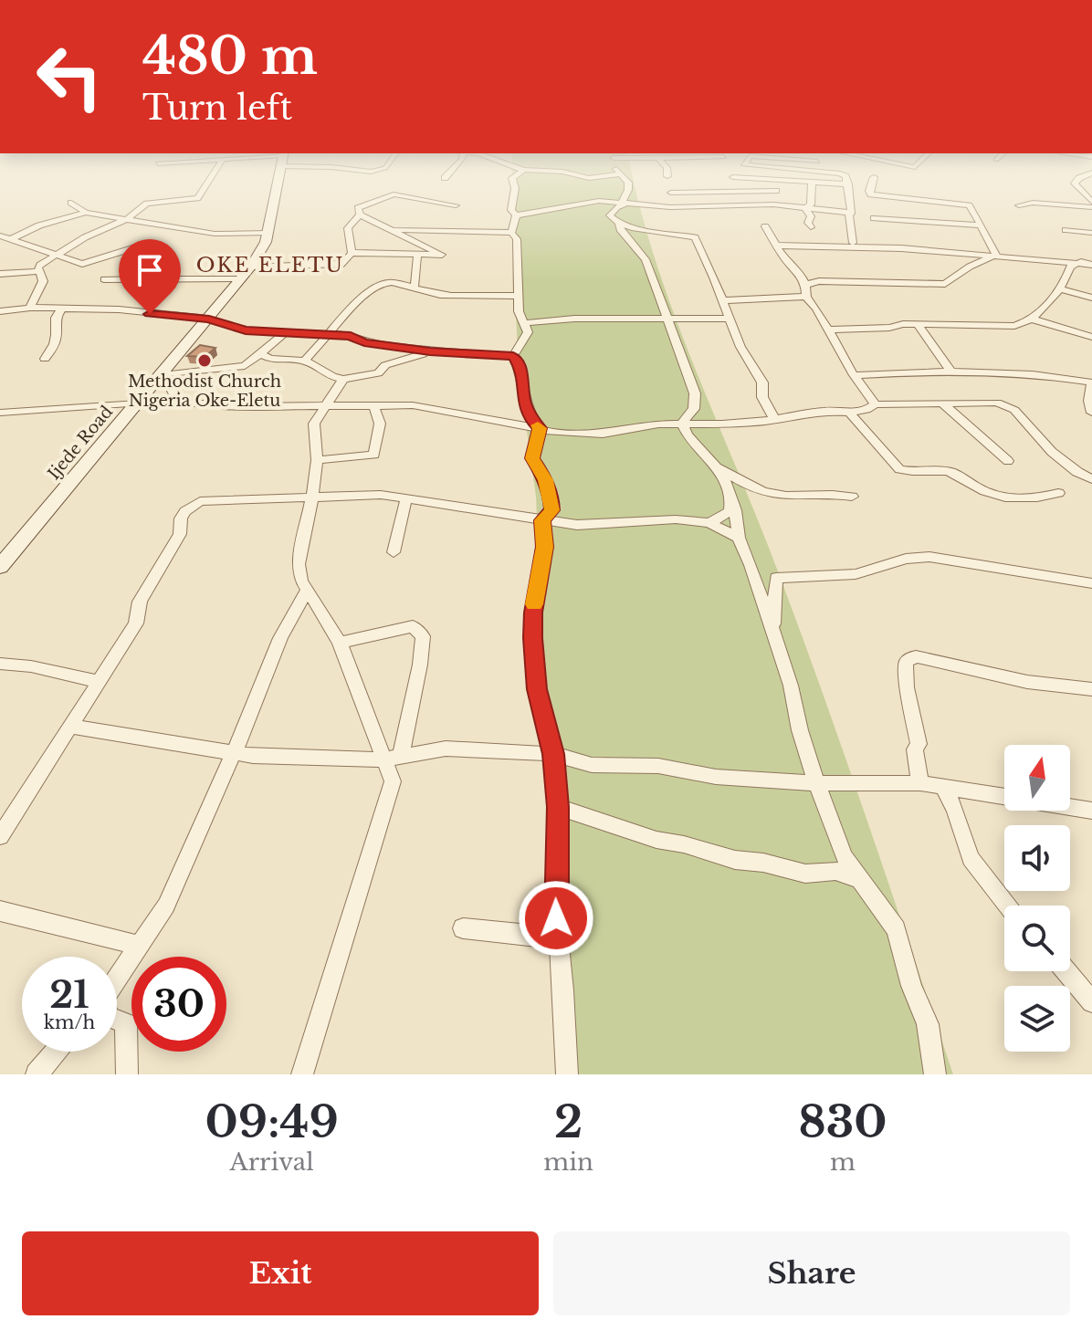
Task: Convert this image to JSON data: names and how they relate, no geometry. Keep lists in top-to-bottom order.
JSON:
{
  "streets": {
    "main road": ["Ijede Road"]
  },
  "districts": ["OKE ELETU"],
  "places": ["Methodist Church Nigeria Oke-Eletu"],
  "north": "top",
  "page": {
    "turn": ["480 m", "Turn left"],
    "speed": "21 km/h",
    "limit": "30",
    "eta": [
      "09:49",
      "Arrival",
      "2",
      "min",
      "830",
      "m"
    ],
    "buttons": ["Exit", "Share"]
  }
}
